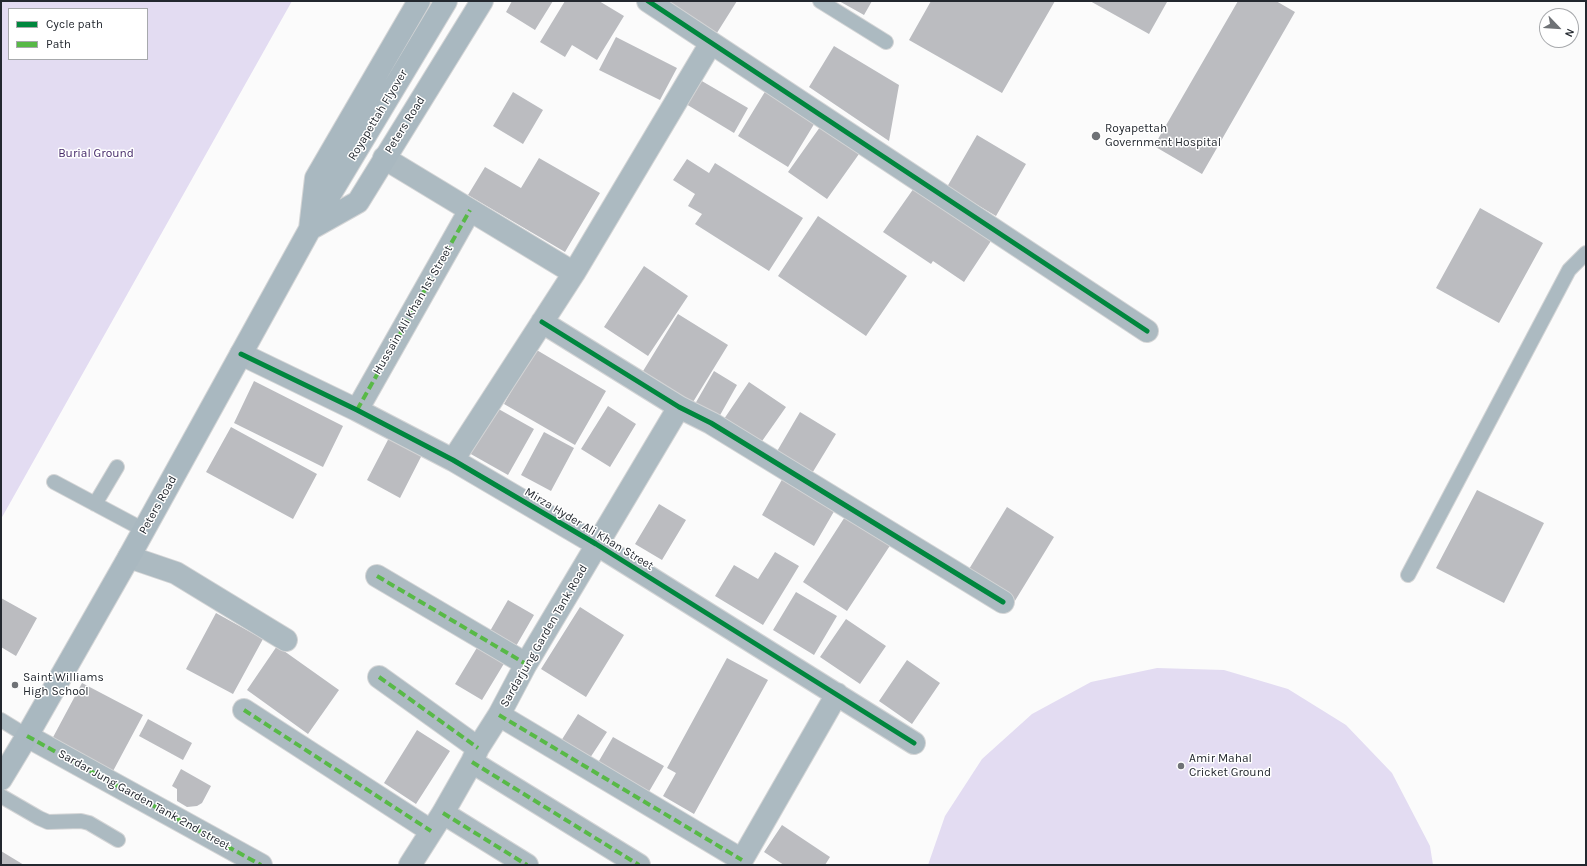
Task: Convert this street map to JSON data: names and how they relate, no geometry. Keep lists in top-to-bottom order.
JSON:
{
  "streets": {
    "main road": ["Royapettah Flyover", "Peters Road"],
    "street": [
      "Hussain Ali Khan 1st Street",
      "Mirza Hyder Ali Khan Street",
      "Sardarjung Garden Tank Road",
      "Sardar Jung Garden Tank 2nd street"
    ]
  },
  "crossings": [
    ["Royapettah Flyover", "Peters Road"],
    ["Peters Road", "Mirza Hyder Ali Khan Street"],
    ["Peters Road", "Sardar Jung Garden Tank 2nd street"],
    ["Hussain Ali Khan 1st Street", "Mirza Hyder Ali Khan Street"],
    ["Mirza Hyder Ali Khan Street", "Sardarjung Garden Tank Road"]
  ],
  "parks": ["Burial Ground"],
  "places": ["Royapettah Government Hospital", "Saint Williams High School", "Amir Mahal Cricket Ground"],
  "legend": ["Cycle path", "Path"],
  "north": "bottom right"
}
